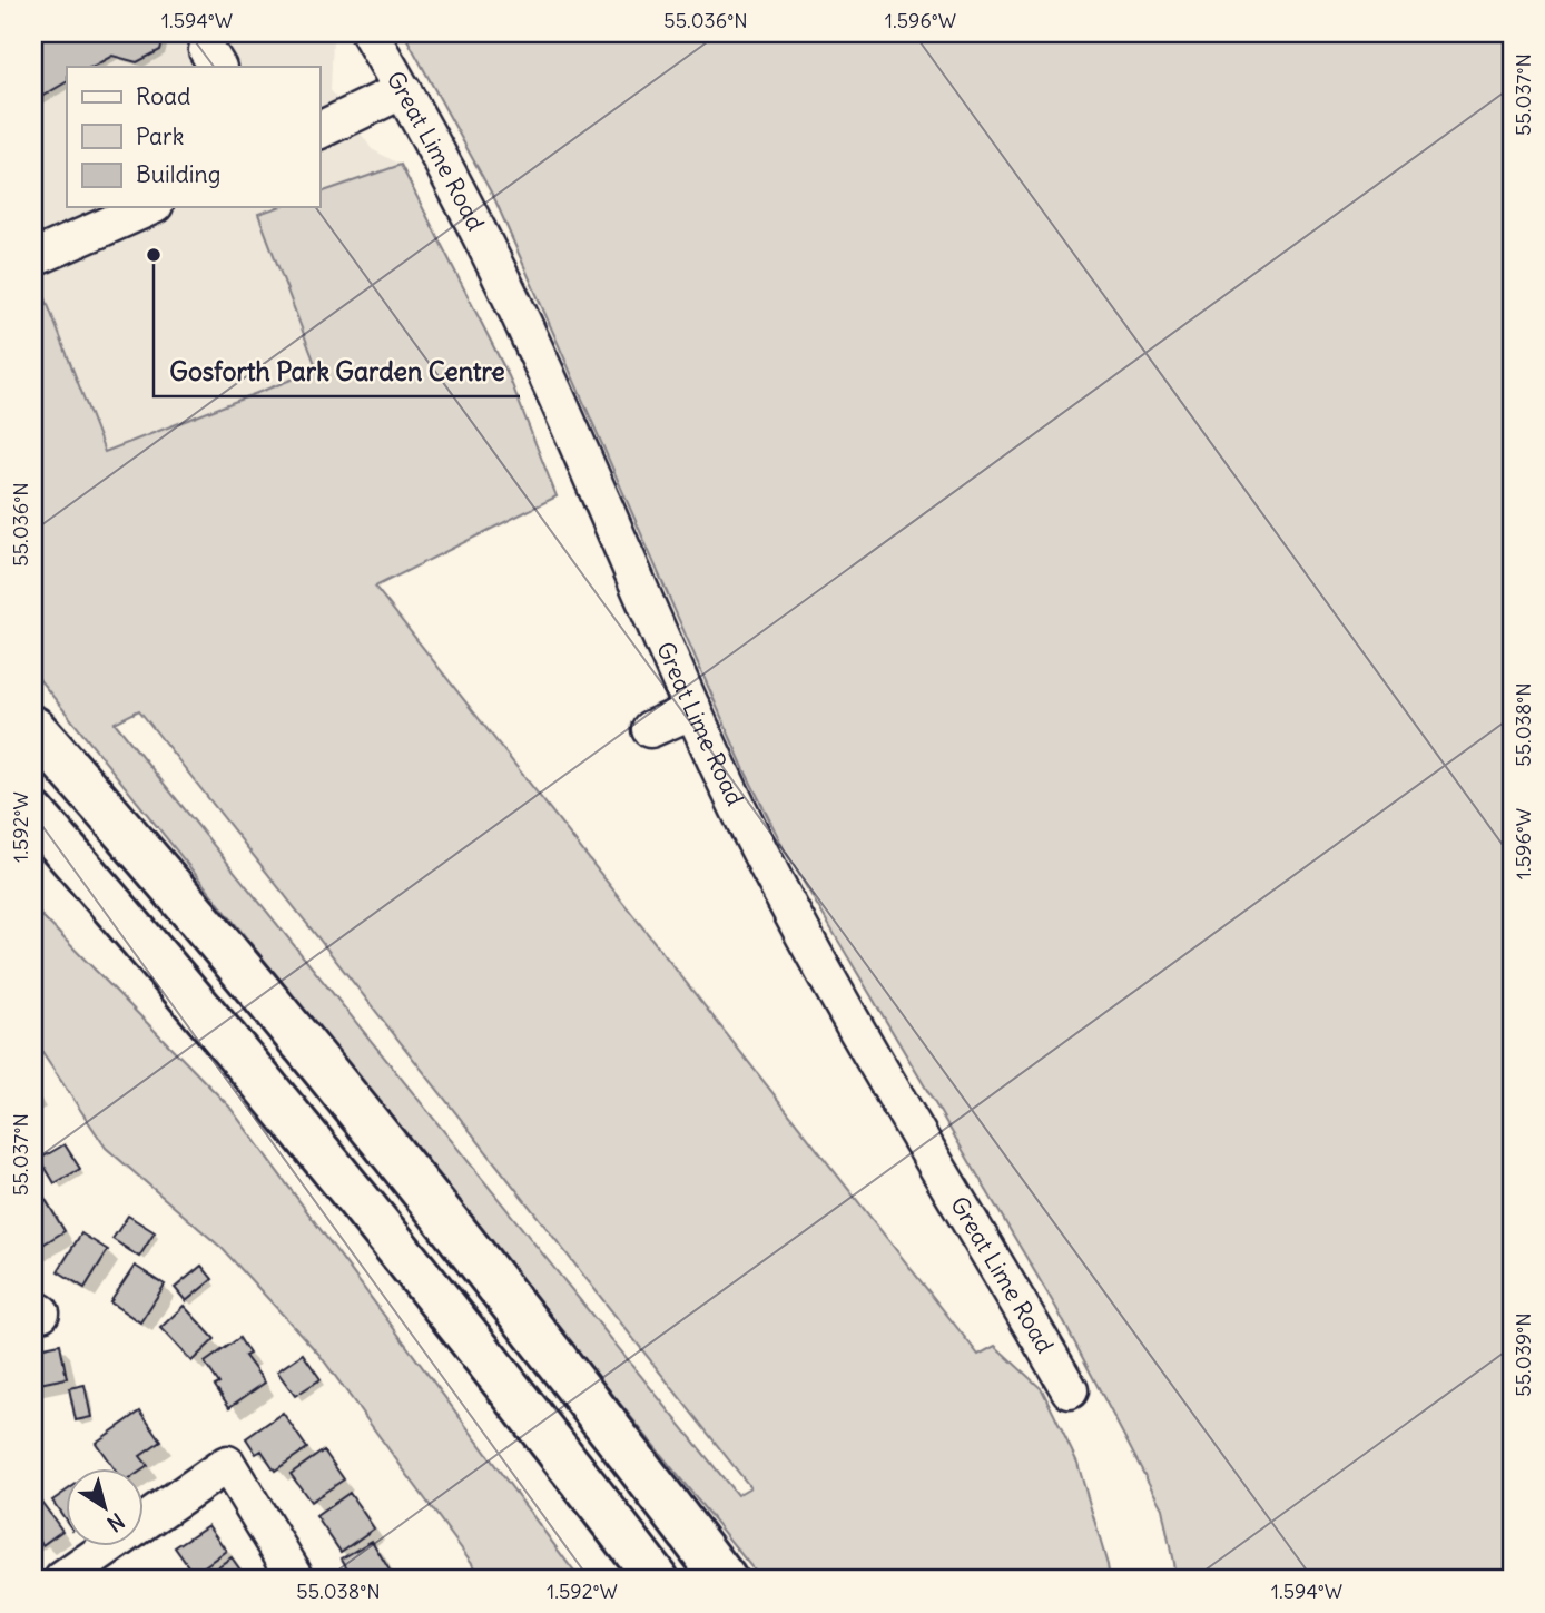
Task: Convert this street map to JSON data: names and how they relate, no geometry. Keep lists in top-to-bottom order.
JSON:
{
  "streets": {
    "street": ["Great Lime Road"]
  },
  "places": ["Gosforth Park Garden Centre"],
  "legend": ["Road", "Park", "Building"],
  "north": "bottom right",
  "coordinates": [
    "1.594°W",
    "55.036°N",
    "1.596°W",
    "55.037°N",
    "55.038°N",
    "1.592°W",
    "55.039°N"
  ]
}
